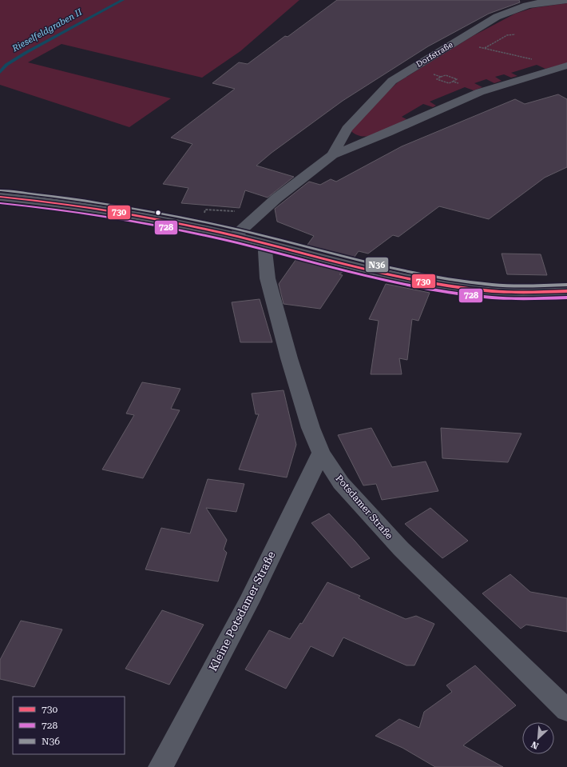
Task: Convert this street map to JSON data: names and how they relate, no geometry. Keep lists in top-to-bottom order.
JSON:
{
  "streets": {
    "street": ["Dorfstraße", "Potsdamer Straße", "Kleine Potsdamer Straße"]
  },
  "crossings": [
    ["Potsdamer Straße", "Kleine Potsdamer Straße"]
  ],
  "water": ["Rieselfeldgraben II"],
  "lines": ["transit line N36", "transit line 730", "transit line 728"],
  "legend": ["730", "728", "N36"],
  "north": "bottom left"
}
